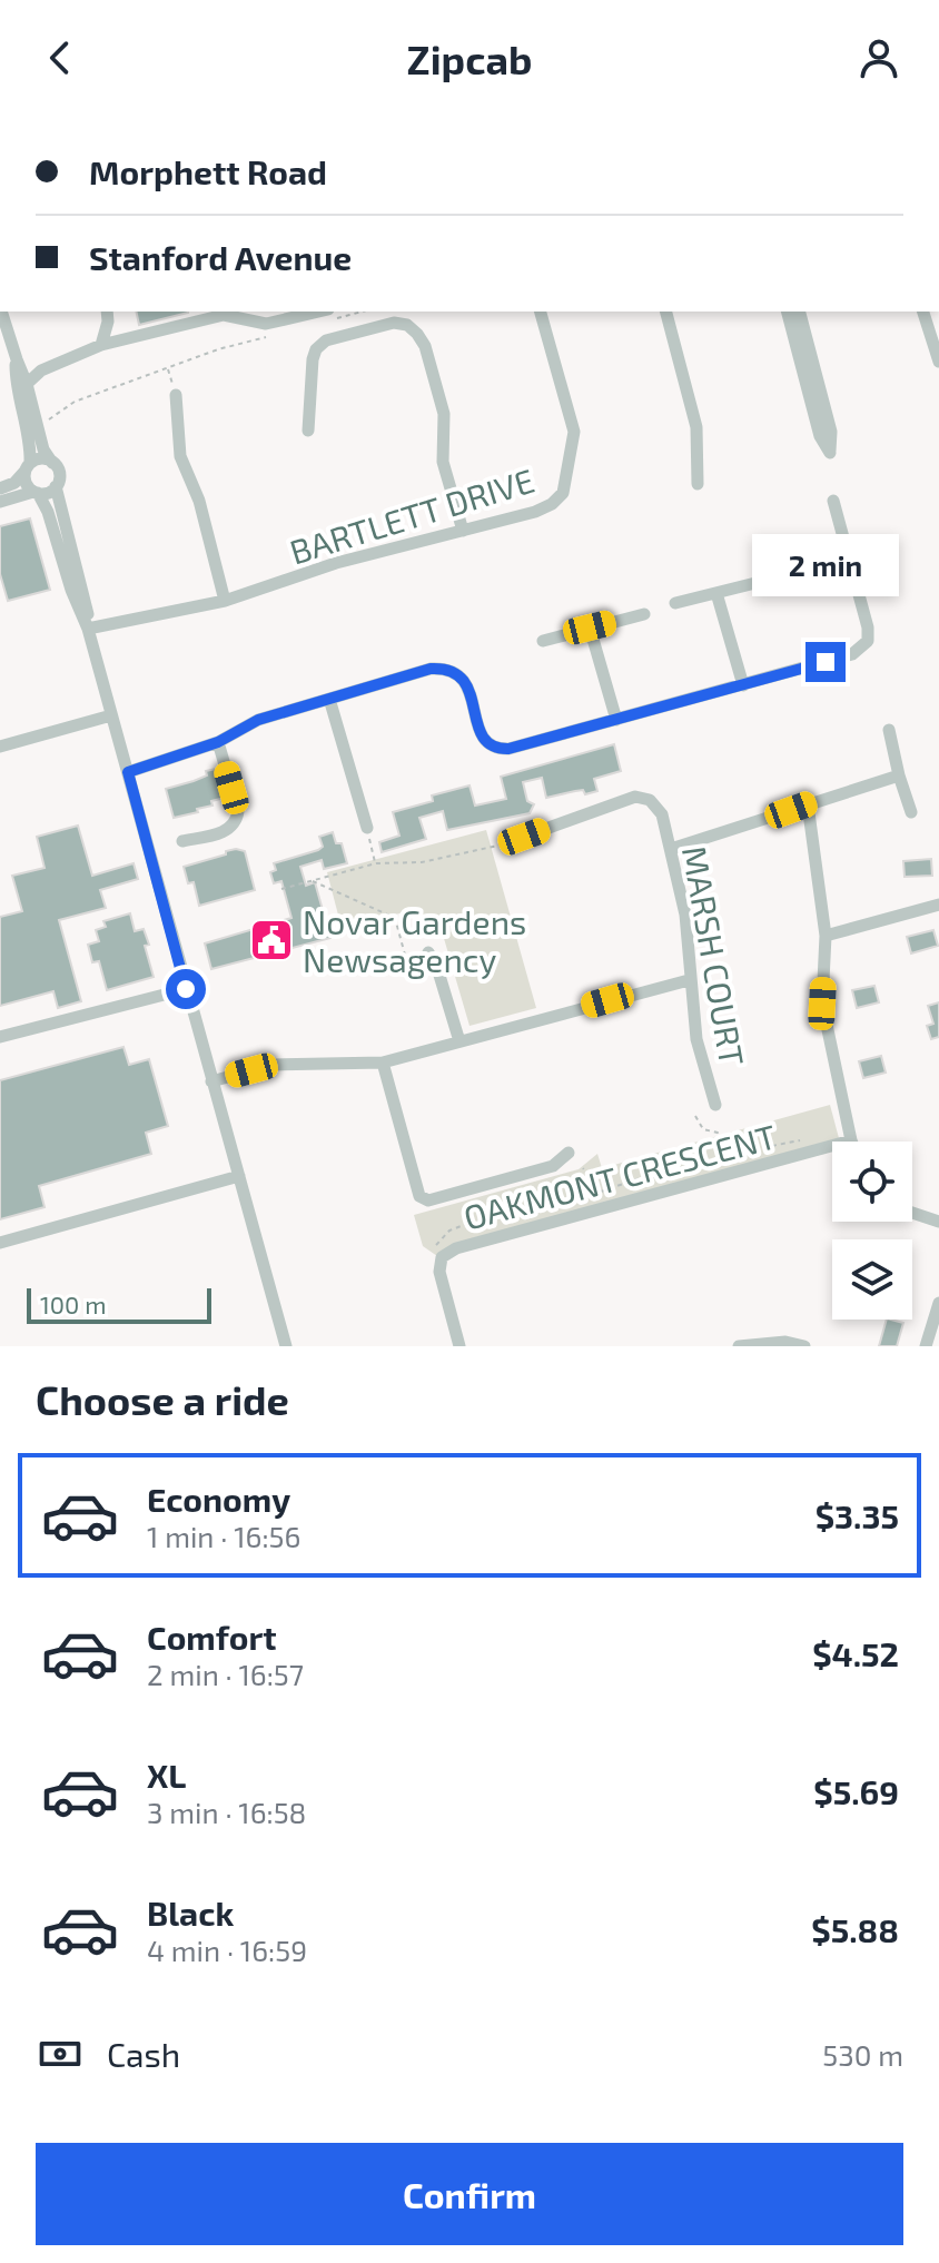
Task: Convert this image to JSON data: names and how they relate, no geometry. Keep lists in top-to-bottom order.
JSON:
{
  "streets": {
    "street": ["BARTLETT DRIVE", "MARSH COURT", "OAKMONT CRESCENT"]
  },
  "places": {
    "public building": ["Novar Gardens Newsagency"]
  },
  "scale_bar": "100 m",
  "page": {
    "header": "Zipcab",
    "banner": ["Morphett Road", "Stanford Avenue"],
    "bubble": "2 min",
    "scale": "100 m",
    "heading": "Choose a ride",
    "list": [
      {
        "name": "Economy",
        "note": "1 min · 16:56",
        "value": "$3.35"
      },
      {
        "name": "Comfort",
        "note": "2 min · 16:57",
        "value": "$4.52"
      },
      {
        "name": "XL",
        "note": "3 min · 16:58",
        "value": "$5.69"
      },
      {
        "name": "Black",
        "note": "4 min · 16:59",
        "value": "$5.88"
      }
    ],
    "pay": ["Cash", "530 m"],
    "buttons": "Confirm"
  }
}
